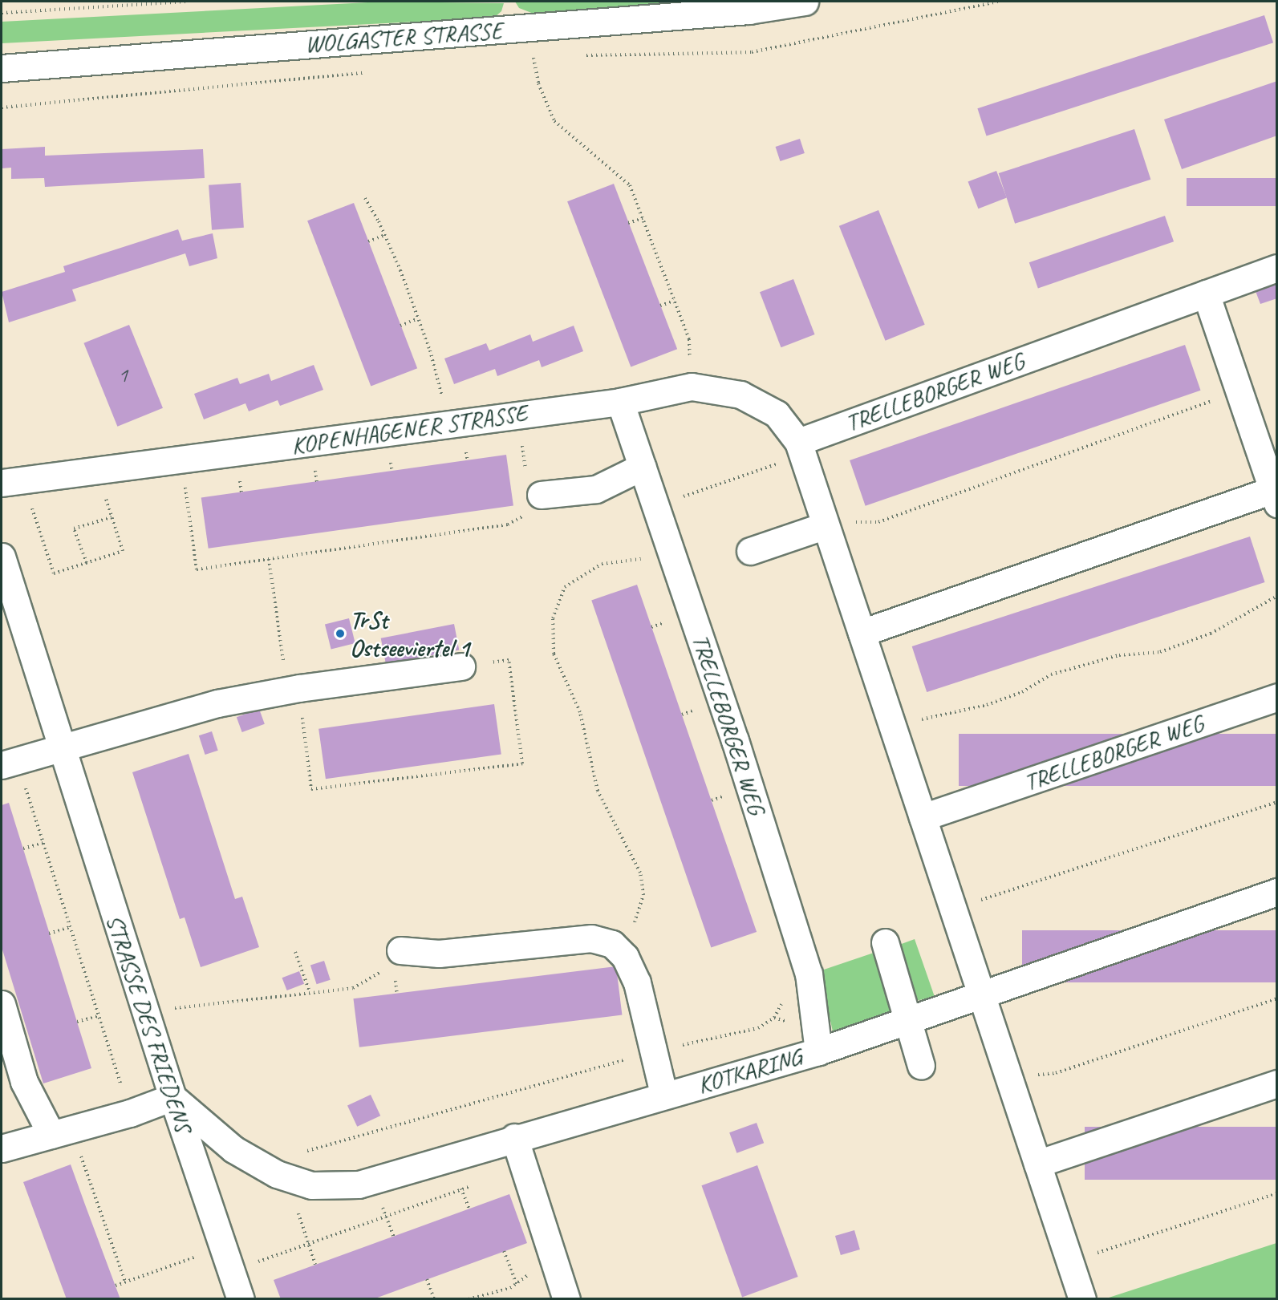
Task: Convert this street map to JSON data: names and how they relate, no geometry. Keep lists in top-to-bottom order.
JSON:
{
  "streets": {
    "street": [
      "WOLGASTER STRASSE",
      "TRELLEBORGER WEG",
      "KOPENHAGENER STRASSE",
      "STRASSE DES FRIEDENS",
      "KOTKARING"
    ]
  },
  "crossings": [
    ["TRELLEBORGER WEG", "KOPENHAGENER STRASSE"],
    ["TRELLEBORGER WEG", "KOTKARING"],
    ["STRASSE DES FRIEDENS", "KOTKARING"]
  ],
  "places": ["TrSt Ostseeviertel 1"],
  "house_numbers": ["1"]
}
